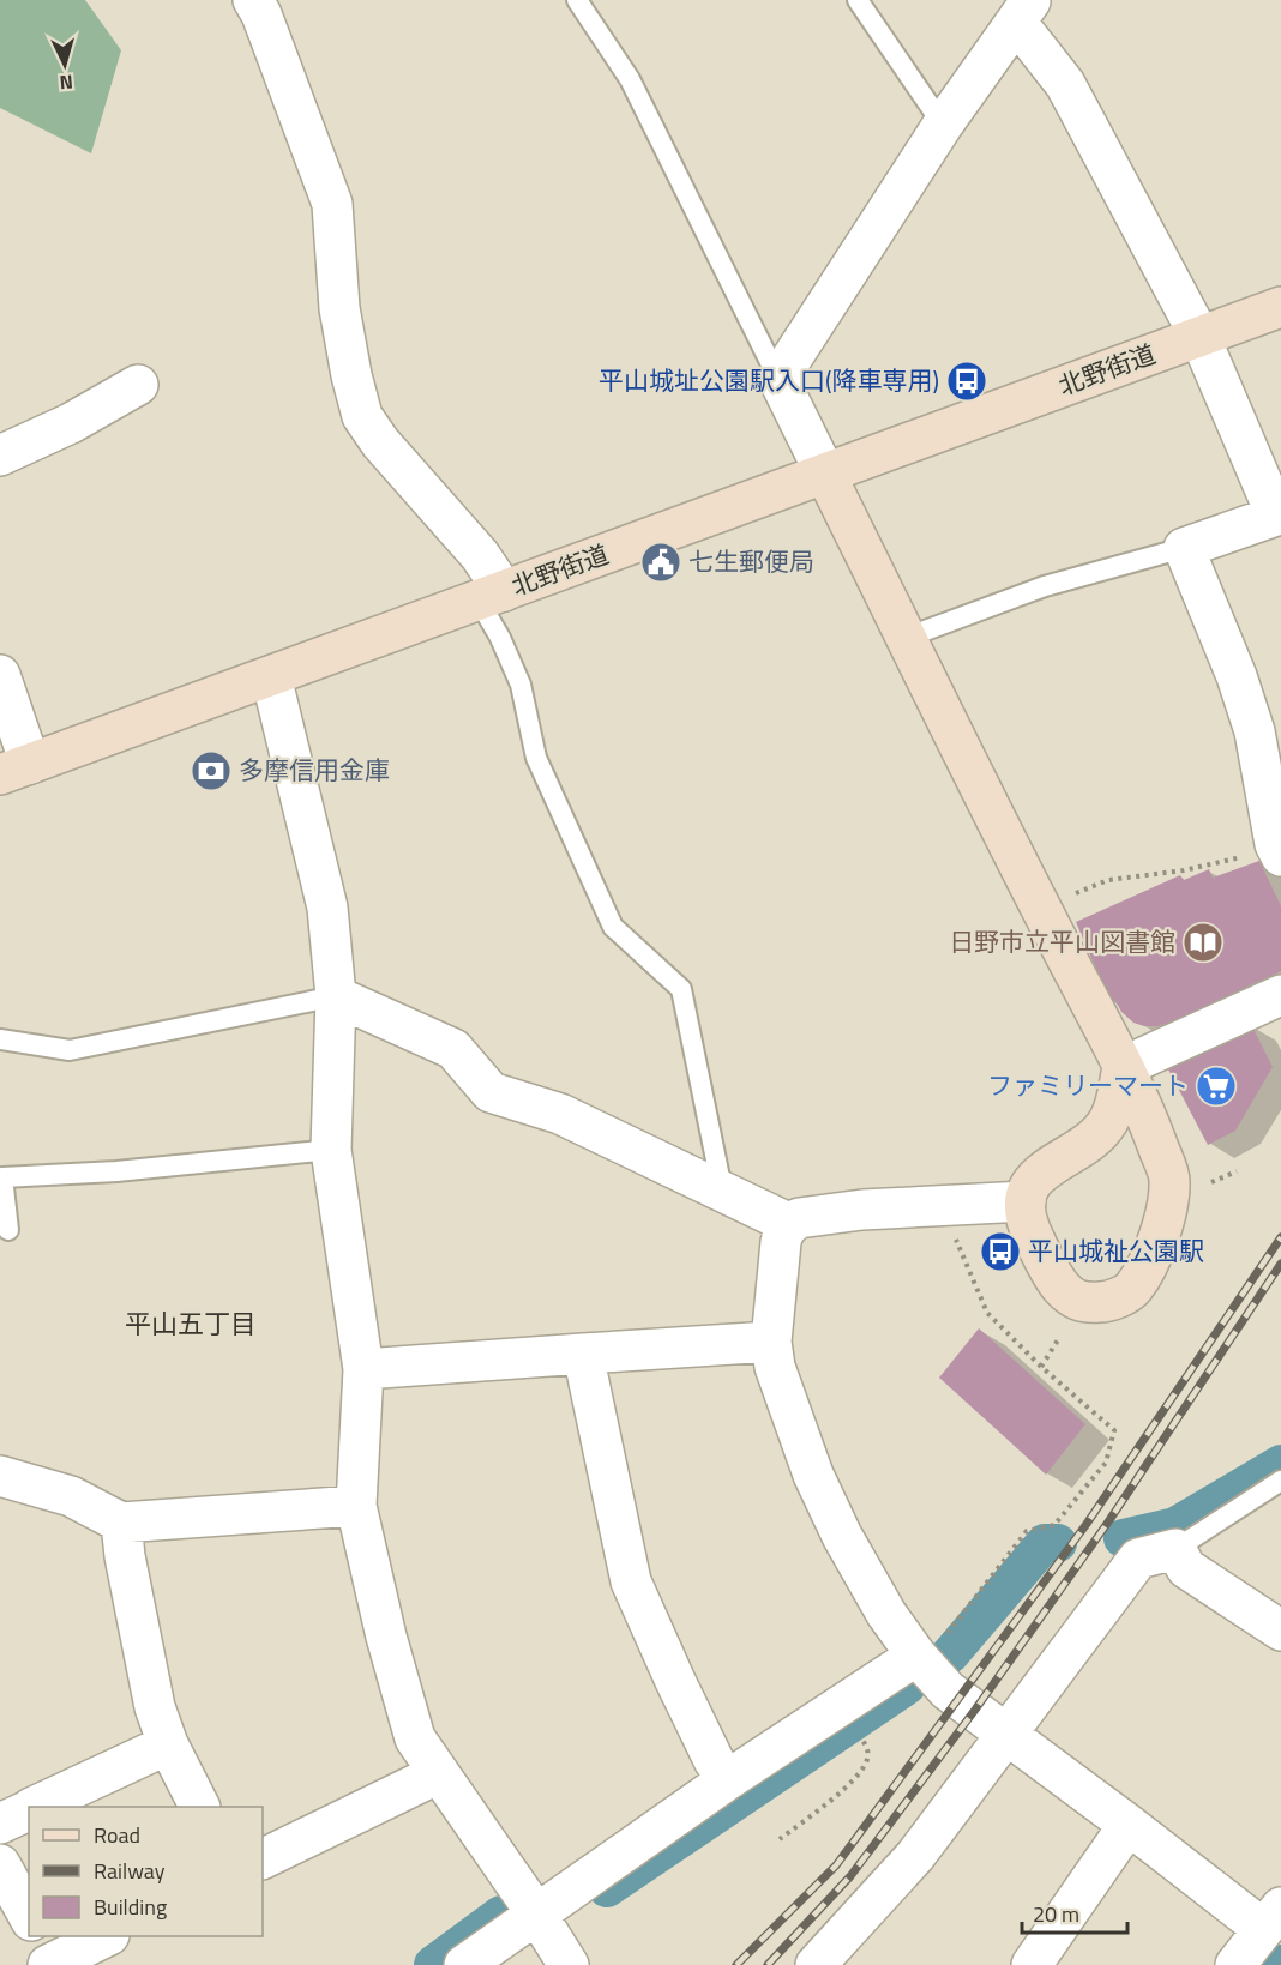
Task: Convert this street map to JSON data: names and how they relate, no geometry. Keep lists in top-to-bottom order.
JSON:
{
  "streets": {
    "main road": ["北野街道"]
  },
  "districts": ["平山五丁目"],
  "places": {
    "bus stop": ["平山城址公園駅入口(降車専用)", "平山城祉公園駅"],
    "public building": ["七生郵便局"],
    "bank": ["多摩信用金庫"],
    "library": ["日野市立平山図書館"],
    "supermarket": ["ファミリーマート"]
  },
  "legend": ["Road", "Railway", "Building"],
  "scale_bar": "20 m",
  "north": "bottom"
}
